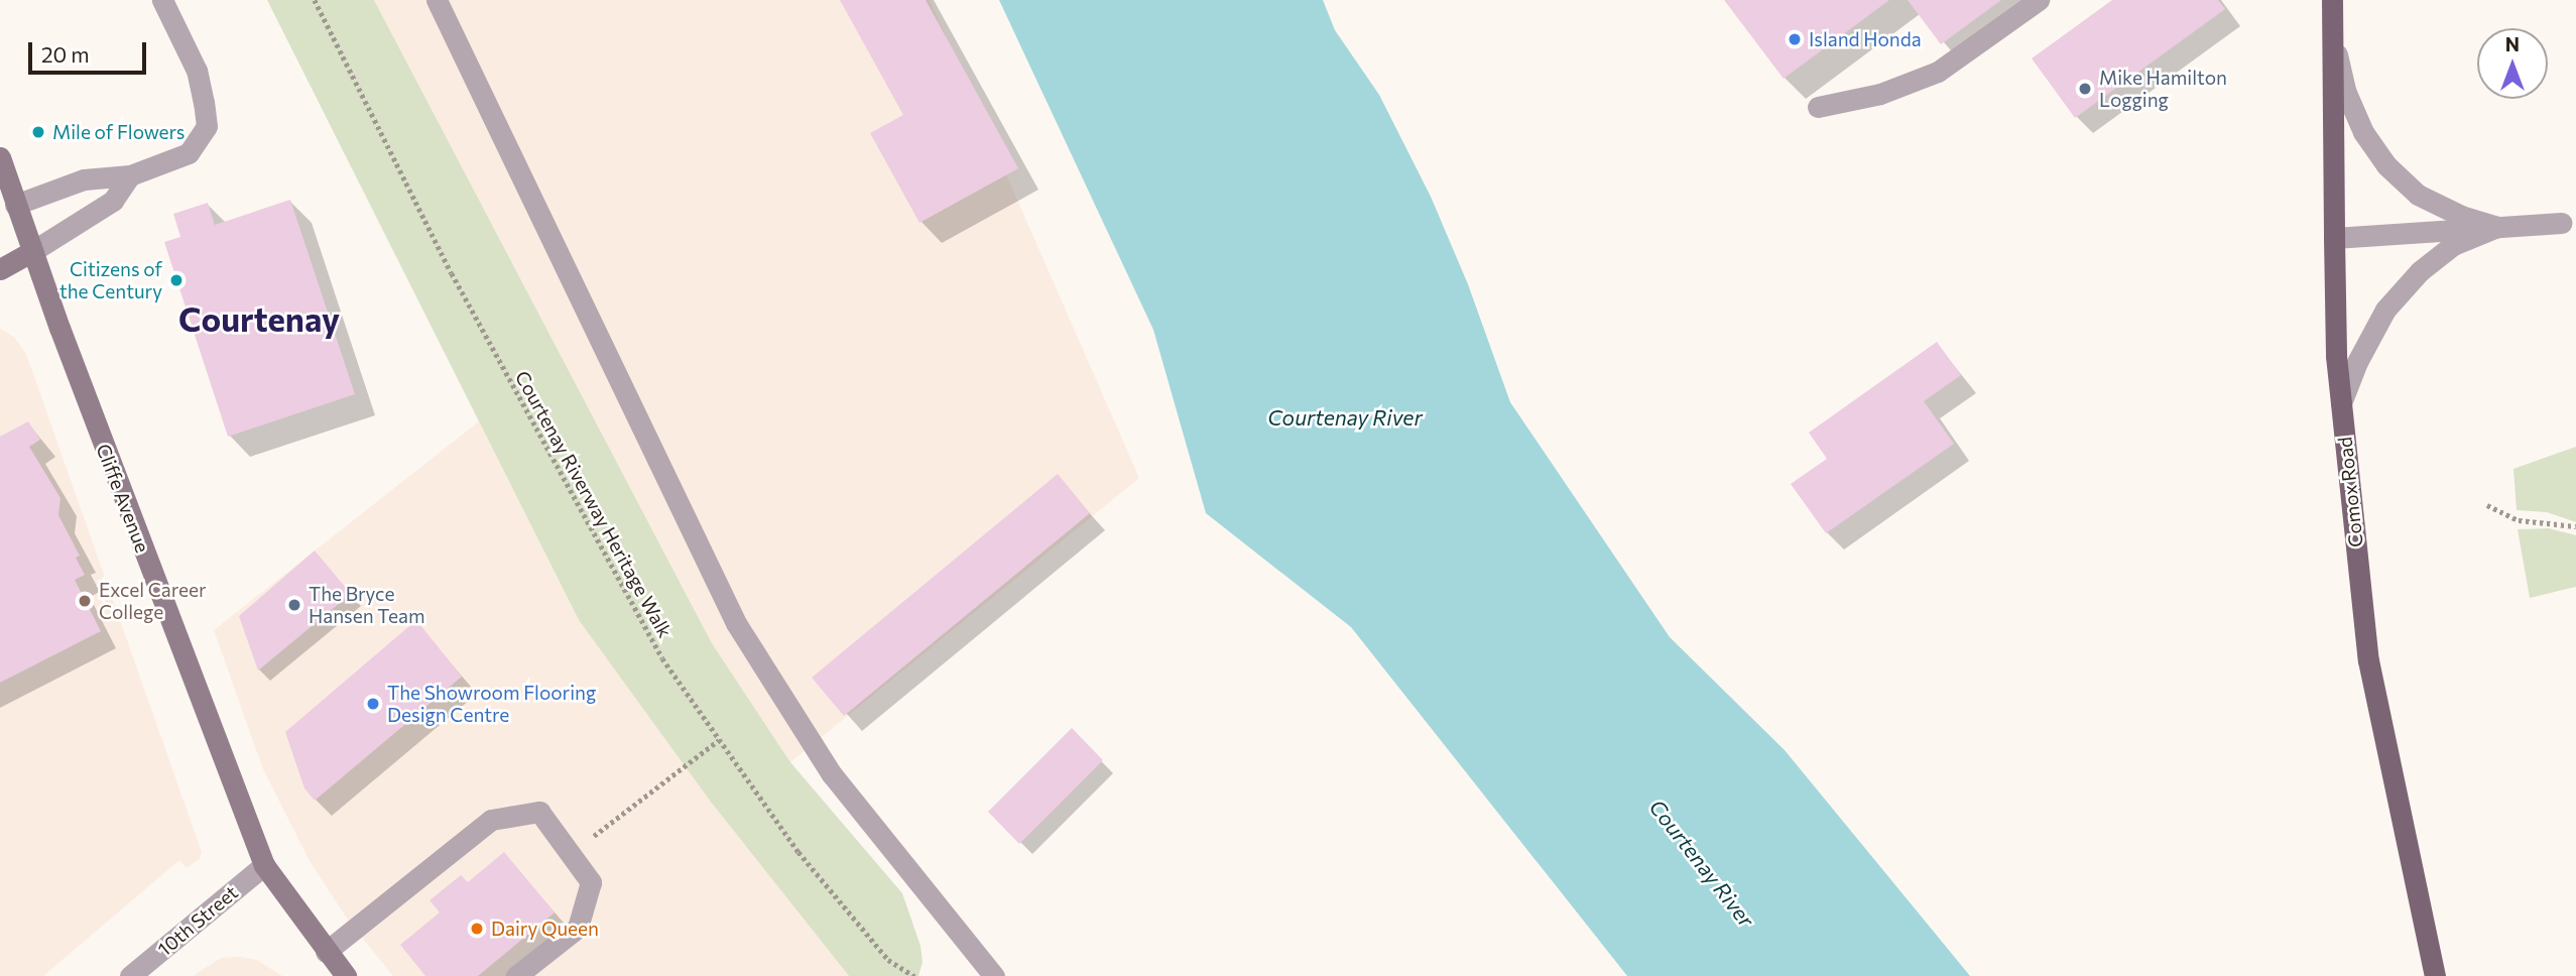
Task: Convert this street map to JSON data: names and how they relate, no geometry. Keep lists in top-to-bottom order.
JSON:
{
  "streets": {
    "main road": ["Comox Road", "Cliffe Avenue"],
    "street": ["10th Street"],
    "path": ["Courtenay Riverway Heritage Walk"]
  },
  "crossings": [
    ["Cliffe Avenue", "10th Street"]
  ],
  "districts": ["Courtenay"],
  "water": ["Courtenay River"],
  "places": [
    "Island Honda",
    "Mike Hamilton Logging",
    "Mile of Flowers",
    "Citizens of the Century",
    "Excel Career College",
    "The Bryce Hansen Team",
    "The Showroom Flooring Design Centre",
    "Dairy Queen"
  ],
  "scale_bar": "20 m",
  "north": "top"
}
